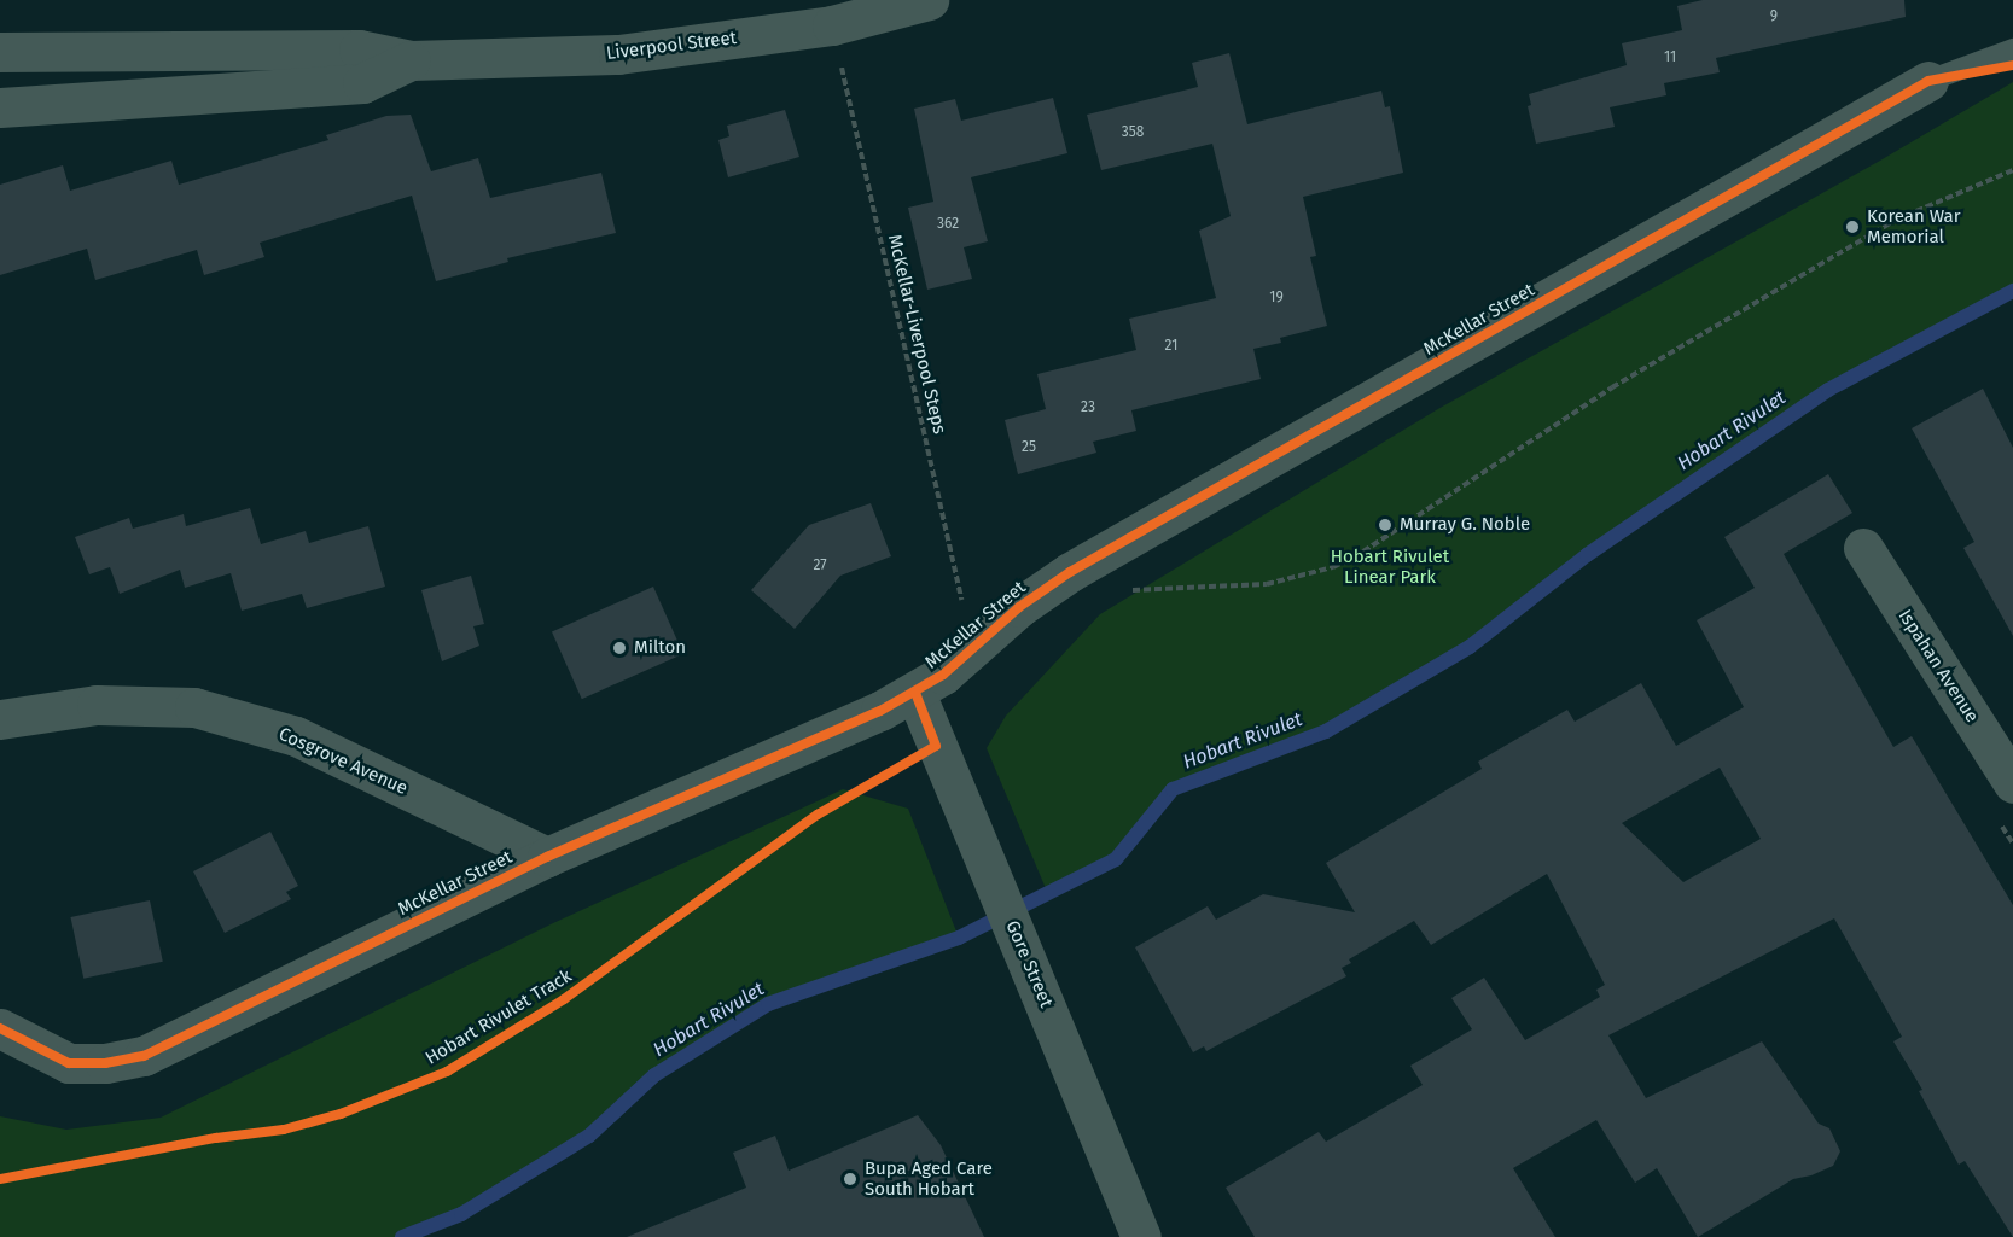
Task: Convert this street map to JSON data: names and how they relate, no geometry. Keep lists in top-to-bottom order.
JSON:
{
  "streets": {
    "street": [
      "Liverpool Street",
      "McKellar Street",
      "Ispahan Avenue",
      "Cosgrove Avenue",
      "Gore Street"
    ],
    "path": ["McKellar-Liverpool Steps"],
    "cycle path": ["Hobart Rivulet Track"]
  },
  "crossings": [
    ["Liverpool Street", "McKellar-Liverpool Steps"],
    ["McKellar Street", "McKellar-Liverpool Steps"],
    ["McKellar Street", "Cosgrove Avenue"],
    ["McKellar Street", "Gore Street"]
  ],
  "water": ["Hobart Rivulet"],
  "parks": ["Hobart Rivulet Linear Park"],
  "places": [
    "Korean War Memorial",
    "Murray G. Noble",
    "Milton",
    "Bupa Aged Care South Hobart"
  ],
  "house_numbers": [
    "9",
    "11",
    "358",
    "362",
    "19",
    "21",
    "23",
    "25",
    "27"
  ]
}
